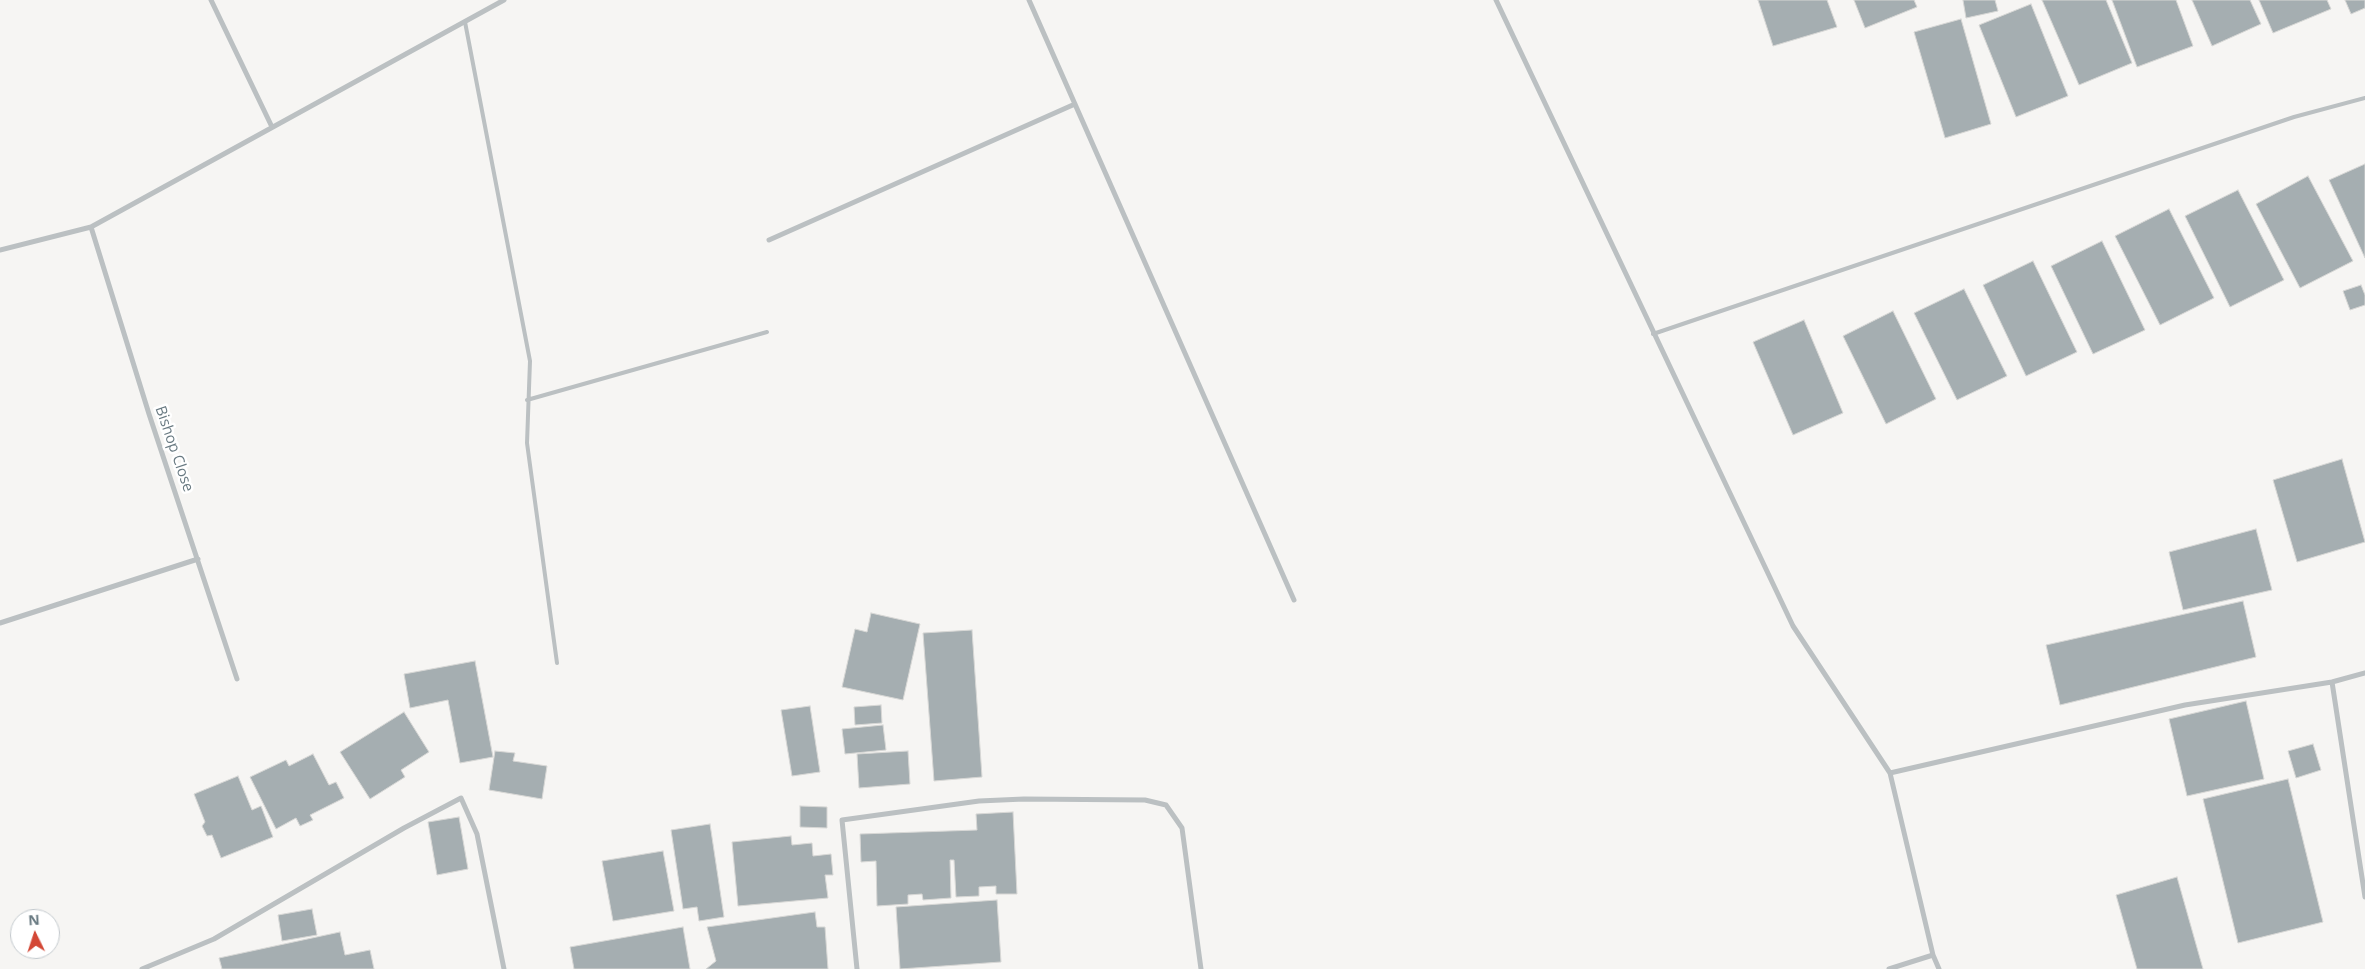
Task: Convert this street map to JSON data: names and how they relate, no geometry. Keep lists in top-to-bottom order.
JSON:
{
  "streets": {
    "street": ["Bishop Close"]
  },
  "north": "top"
}
